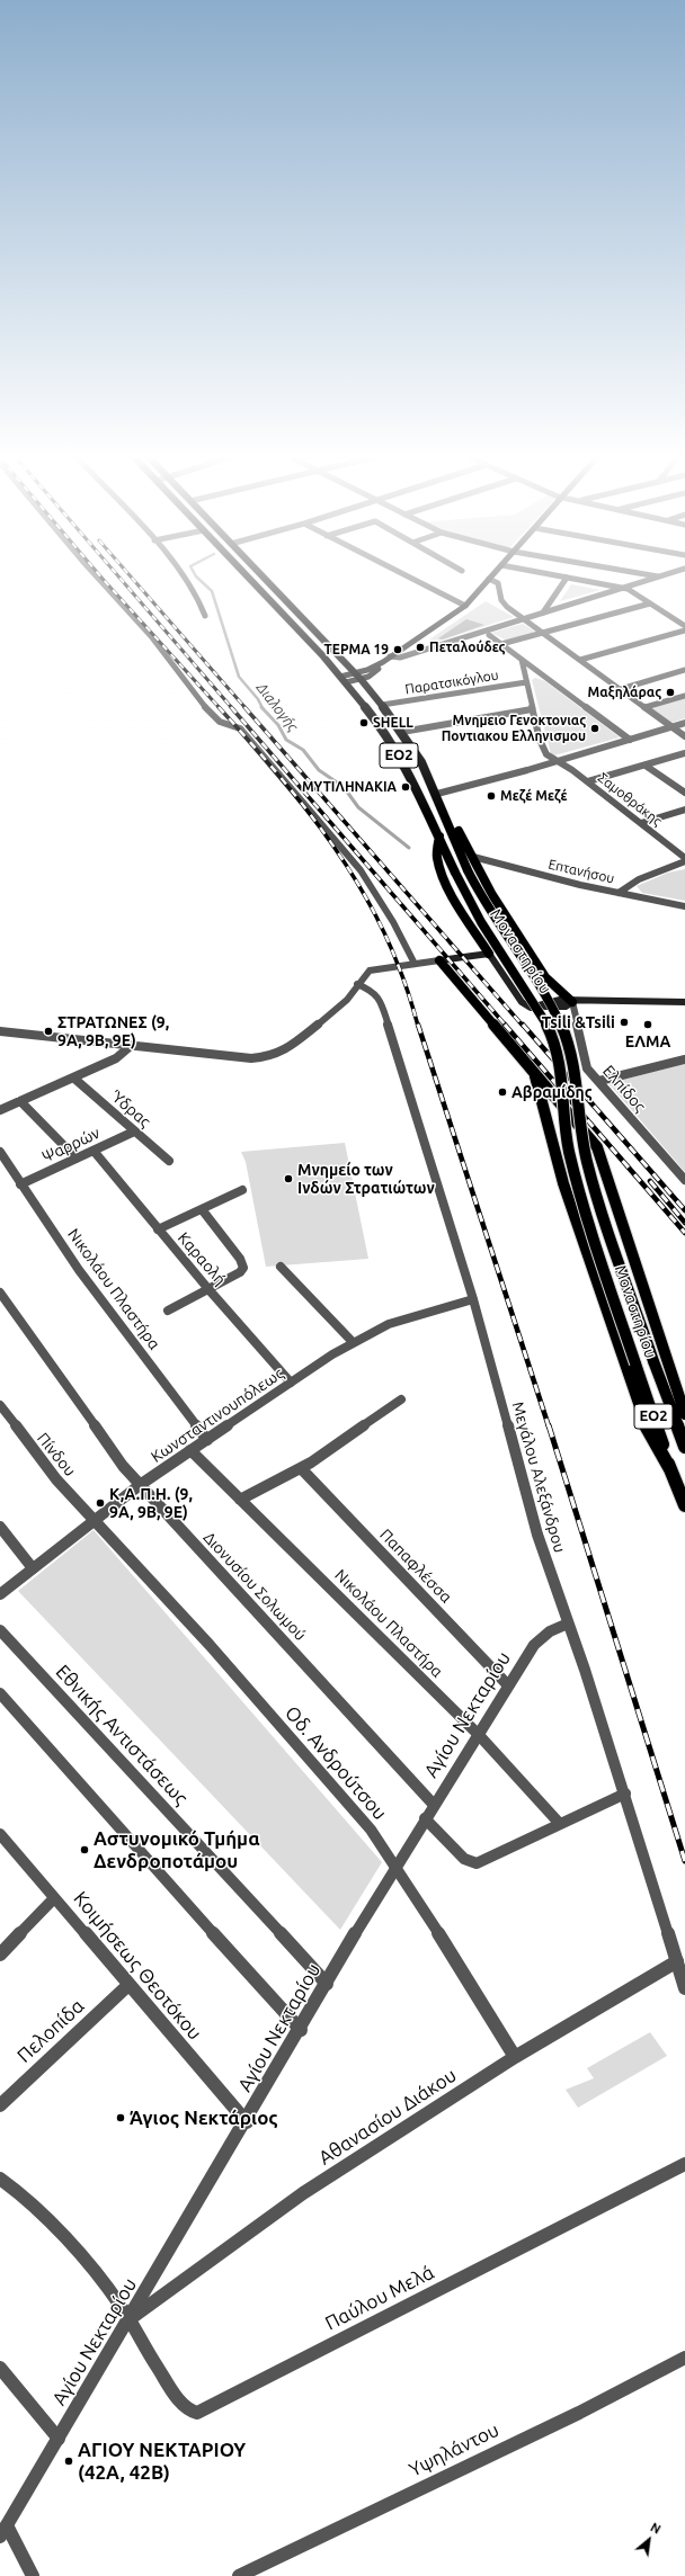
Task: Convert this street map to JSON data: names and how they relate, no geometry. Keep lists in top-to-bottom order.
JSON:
{
  "streets": {
    "main road": ["ΕΟ2", "Μοναστηρίου"],
    "street": [
      "Παρατσικόγλου",
      "Σαμοθράκης",
      "Επτανήσου",
      "Ελπίδος",
      "Ύδρας",
      "Ψαρρών",
      "Καραολή",
      "Νικολάου Πλαστήρα",
      "Κωνσταντινουπόλεως",
      "Πίνδου",
      "Μεγάλου Αλεξάνδρου",
      "Παπαφλέσσα",
      "Διονυσίου Σολωμού",
      "Αγίου Νεκταρίου",
      "Εθνικής Αντιστάσεως",
      "Οδ. Ανδρούτσου",
      "Κοιμήσεως Θεοτόκου",
      "Πελοπίδα",
      "Αθανασίου Διάκου",
      "Παύλου Μελά",
      "Υψηλάντου"
    ]
  },
  "crossings": [
    ["Παρατσικόγλου", "Σαμοθράκης"],
    ["Παρατσικόγλου", "Μοναστηρίου"],
    ["ΕΟ2", "Μοναστηρίου"],
    ["Ύδρας", "Ψαρρών"],
    ["Ψαρρών", "Καραολή"],
    ["Ψαρρών", "Νικολάου Πλαστήρα"],
    ["Καραολή", "Κωνσταντινουπόλεως"],
    ["Νικολάου Πλαστήρα", "Κωνσταντινουπόλεως"],
    ["Νικολάου Πλαστήρα", "Αγίου Νεκταρίου"],
    ["Κωνσταντινουπόλεως", "Πίνδου"],
    ["Κωνσταντινουπόλεως", "Μεγάλου Αλεξάνδρου"],
    ["Κωνσταντινουπόλεως", "Διονυσίου Σολωμού"],
    ["Κωνσταντινουπόλεως", "Οδ. Ανδρούτσου"],
    ["Πίνδου", "Οδ. Ανδρούτσου"],
    ["Μεγάλου Αλεξάνδρου", "Αγίου Νεκταρίου"],
    ["Μεγάλου Αλεξάνδρου", "Αθανασίου Διάκου"],
    ["Παπαφλέσσα", "Αγίου Νεκταρίου"],
    ["Διονυσίου Σολωμού", "Αγίου Νεκταρίου"],
    ["Αγίου Νεκταρίου", "Εθνικής Αντιστάσεως"],
    ["Αγίου Νεκταρίου", "Οδ. Ανδρούτσου"],
    ["Αγίου Νεκταρίου", "Κοιμήσεως Θεοτόκου"],
    ["Αγίου Νεκταρίου", "Αθανασίου Διάκου"],
    ["Αγίου Νεκταρίου", "Παύλου Μελά"],
    ["Οδ. Ανδρούτσου", "Αθανασίου Διάκου"],
    ["Κοιμήσεως Θεοτόκου", "Πελοπίδα"],
    ["Αθανασίου Διάκου", "Παύλου Μελά"]
  ],
  "water": ["Διαλογής"],
  "places": [
    "Πεταλούδες",
    "ΤΕΡΜΑ 19",
    "Μαξηλάρας",
    "SHELL",
    "Μνημειο Γενοκτονιας Ποντιακου Ελληνισμου",
    "ΜΥΤΙΛΗΝΑΚΙΑ",
    "Μεζέ Μεζέ",
    "Tsili &Tsili",
    "ΕΛΜΑ",
    "ΣΤΡΑΤΩΝΕΣ (9, 9Α, 9Β, 9Ε)",
    "Αβραμίδης",
    "Μνημείο των Ινδών Στρατιώτων",
    "Κ,Α.Π.Η. (9, 9Α, 9Β, 9Ε)",
    "Αστυνομικό Τμήμα Δενδροποτάμου",
    "Άγιος Νεκτάριος",
    "ΑΓΙΟΥ ΝΕΚΤΑΡΙΟΥ (42Α, 42Β)"
  ],
  "north": "top right"
}
